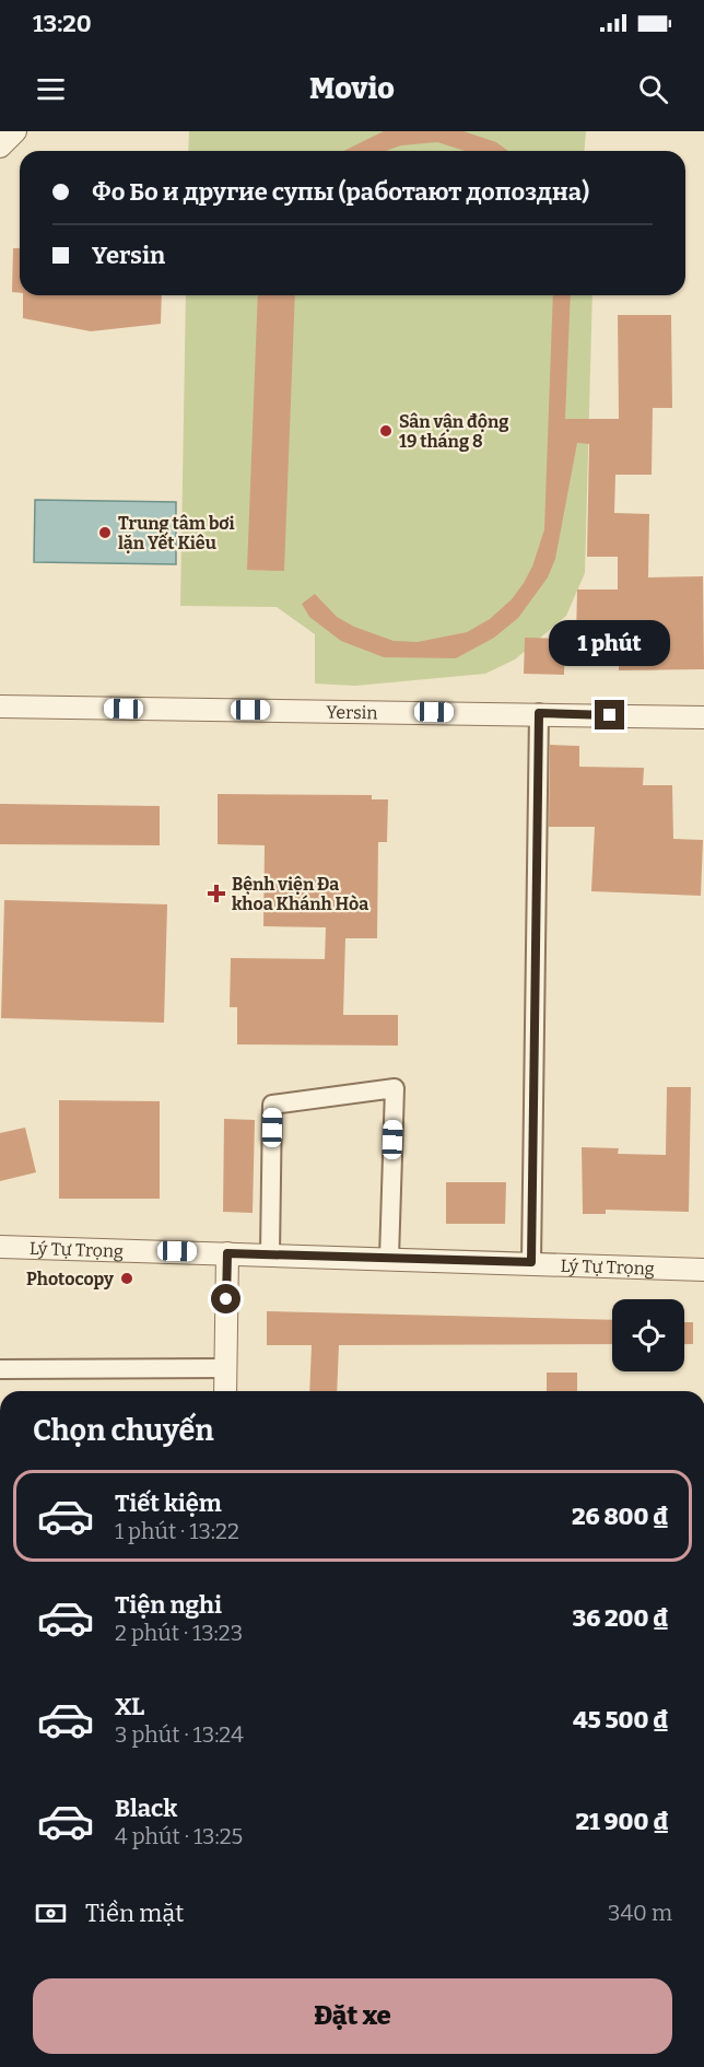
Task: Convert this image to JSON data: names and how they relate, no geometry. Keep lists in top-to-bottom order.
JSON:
{
  "streets": {
    "street": ["Yersin", "Lý Tự Trọng"]
  },
  "places": {
    "other": ["Sân vận động 19 tháng 8", "Trung tâm bơi lặn Yết Kiêu", "Photocopy"],
    "health": ["Bệnh viện Đa khoa Khánh Hòa"]
  },
  "page": {
    "status": "13:20",
    "header": "Movio",
    "banner": ["Фо Бо и другие супы (работают допоздна)", "Yersin"],
    "bubble": "1 phút",
    "heading": "Chọn chuyến",
    "list": [
      {
        "name": "Tiết kiệm",
        "note": "1 phút · 13:22",
        "value": "26 800 ₫"
      },
      {
        "name": "Tiện nghi",
        "note": "2 phút · 13:23",
        "value": "36 200 ₫"
      },
      {
        "name": "XL",
        "note": "3 phút · 13:24",
        "value": "45 500 ₫"
      },
      {
        "name": "Black",
        "note": "4 phút · 13:25",
        "value": "21 900 ₫"
      }
    ],
    "pay": ["Tiền mặt", "340 m"],
    "buttons": "Đặt xe"
  }
}
